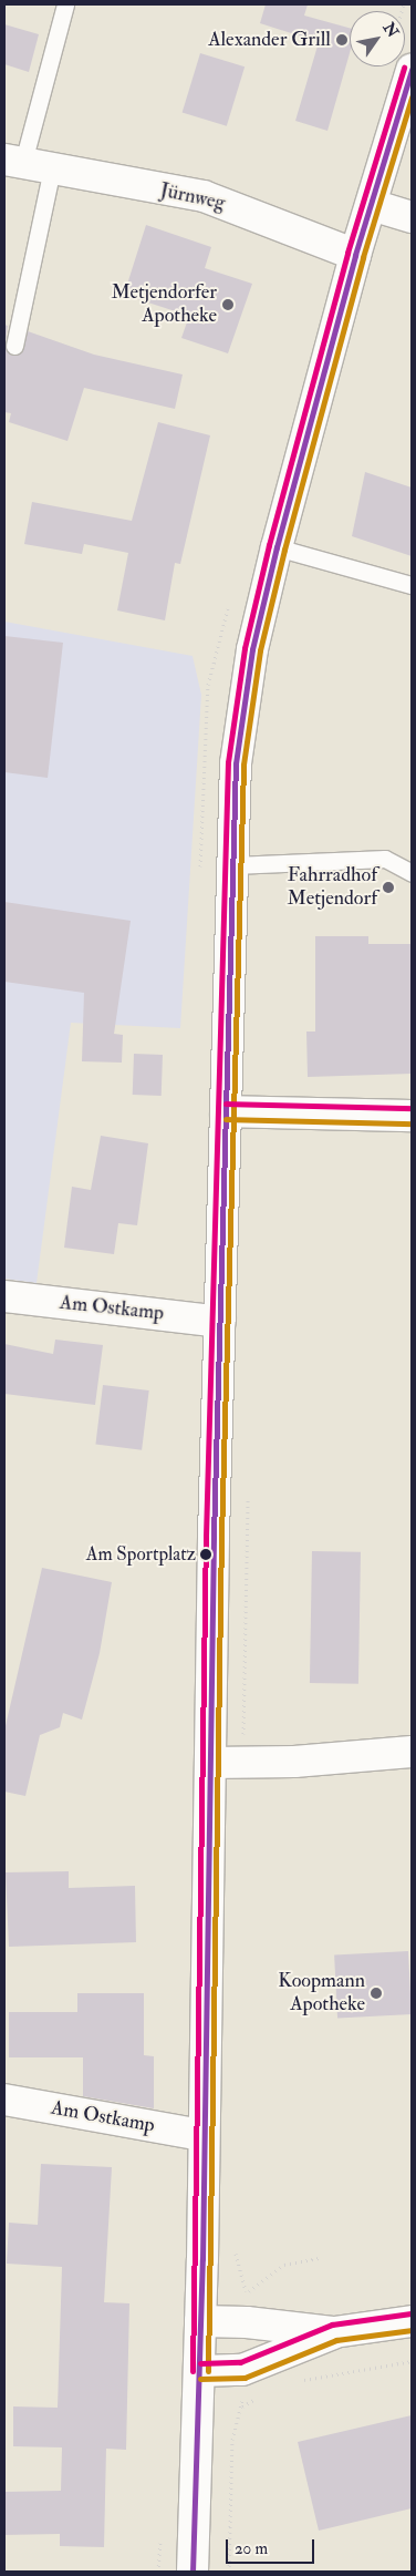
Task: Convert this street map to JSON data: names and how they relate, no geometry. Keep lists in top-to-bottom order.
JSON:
{
  "streets": {
    "main road": ["Jürnweg", "Am Ostkamp"]
  },
  "places": [
    "Alexander Grill",
    "Metjendorfer Apotheke",
    "Fahrradhof Metjendorf",
    "Am Sportplatz",
    "Koopmann Apotheke"
  ],
  "scale_bar": "20 m",
  "north": "top right"
}
